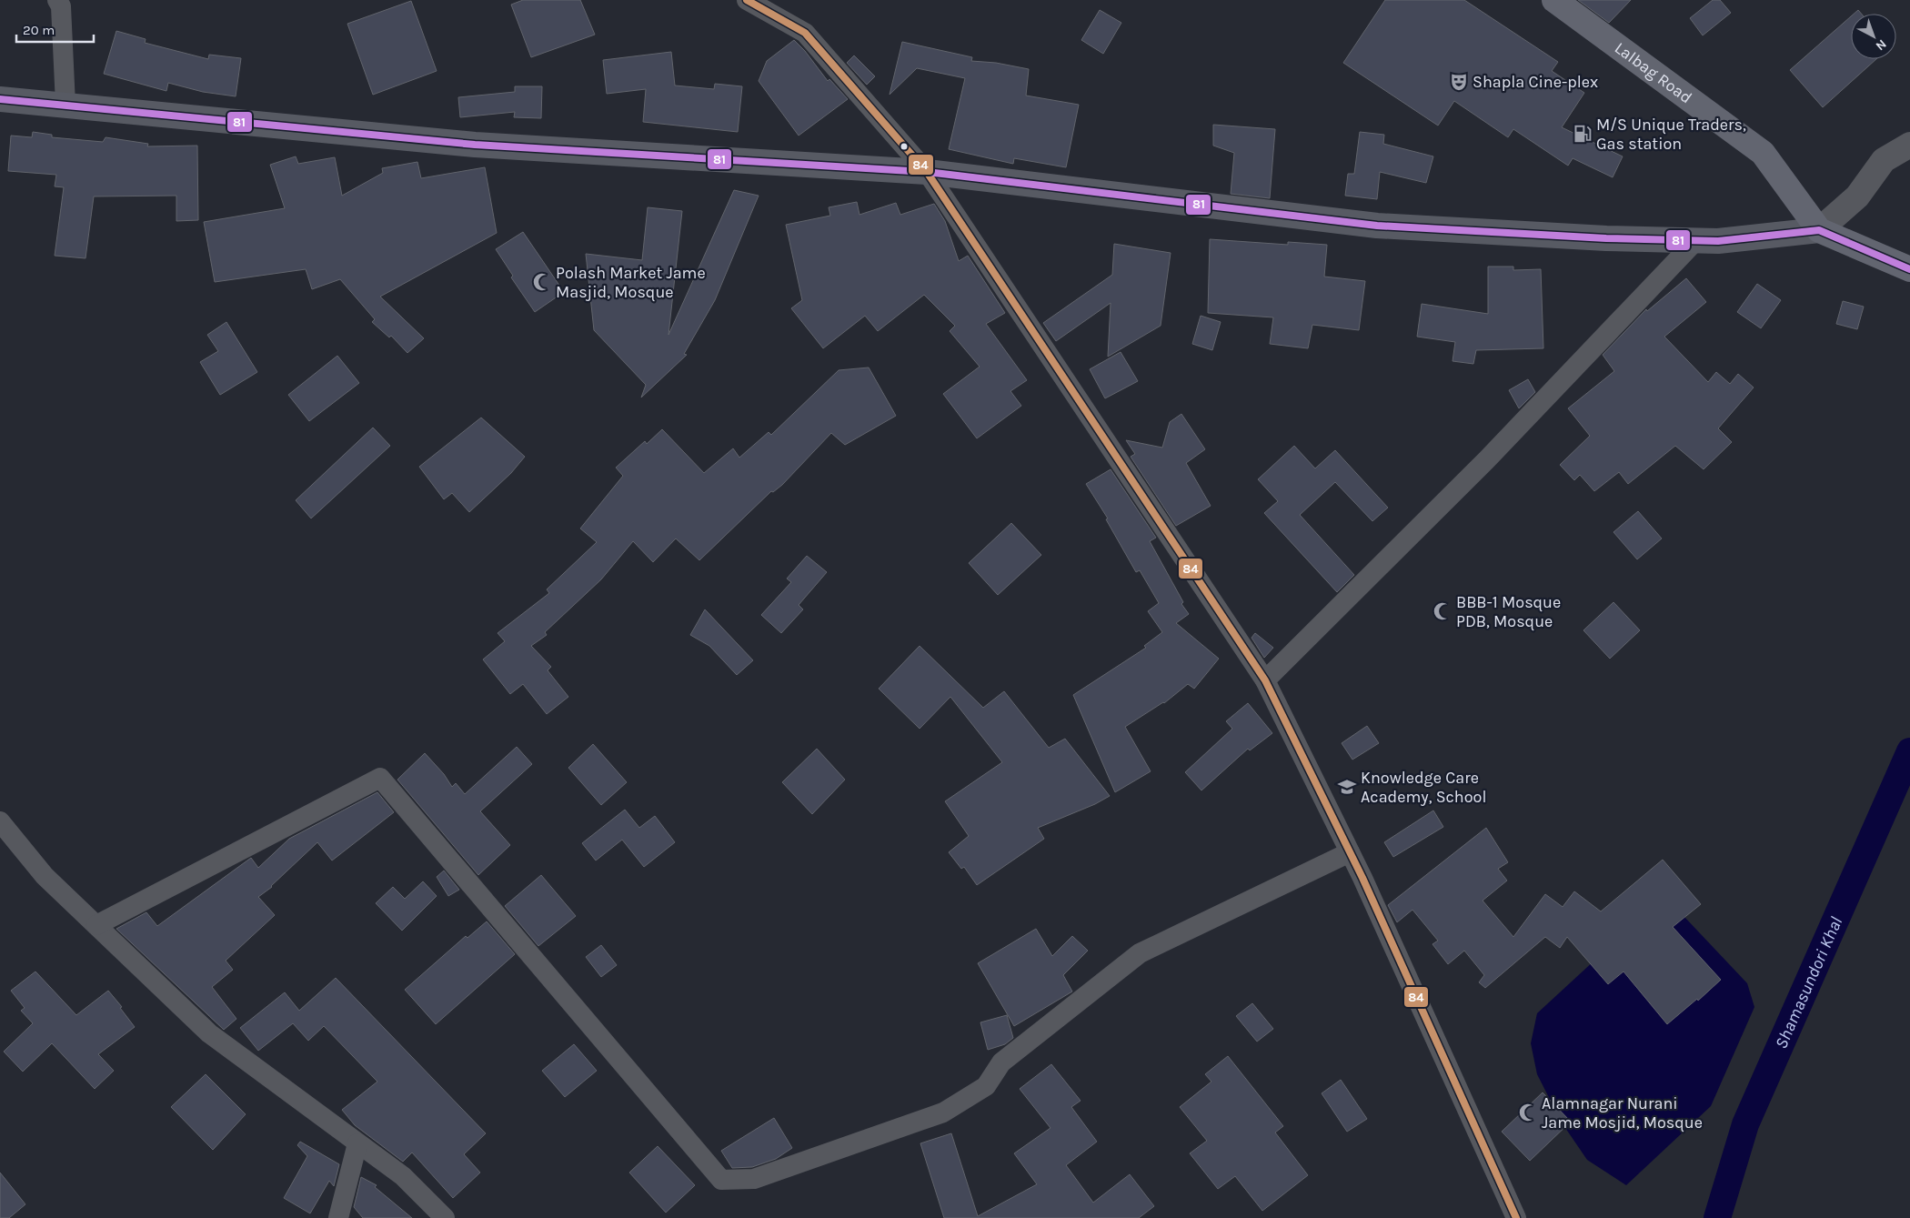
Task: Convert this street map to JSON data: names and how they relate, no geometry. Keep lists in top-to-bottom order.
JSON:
{
  "streets": {
    "highway": ["Lalbag Road"]
  },
  "water": ["Shamasundori Khal"],
  "places": {
    "theatre": ["Shapla Cine-plex"],
    "fuel station": ["M/S Unique Traders, Gas station"],
    "mosque": ["Polash Market Jame Masjid, Mosque", "BBB-1 Mosque PDB, Mosque", "Alamnagar Nurani Jame Mosjid, Mosque"],
    "school or university": ["Knowledge Care Academy, School"]
  },
  "lines": ["transit line 84", "transit line 81"],
  "scale_bar": "20 m",
  "north": "bottom right"
}
